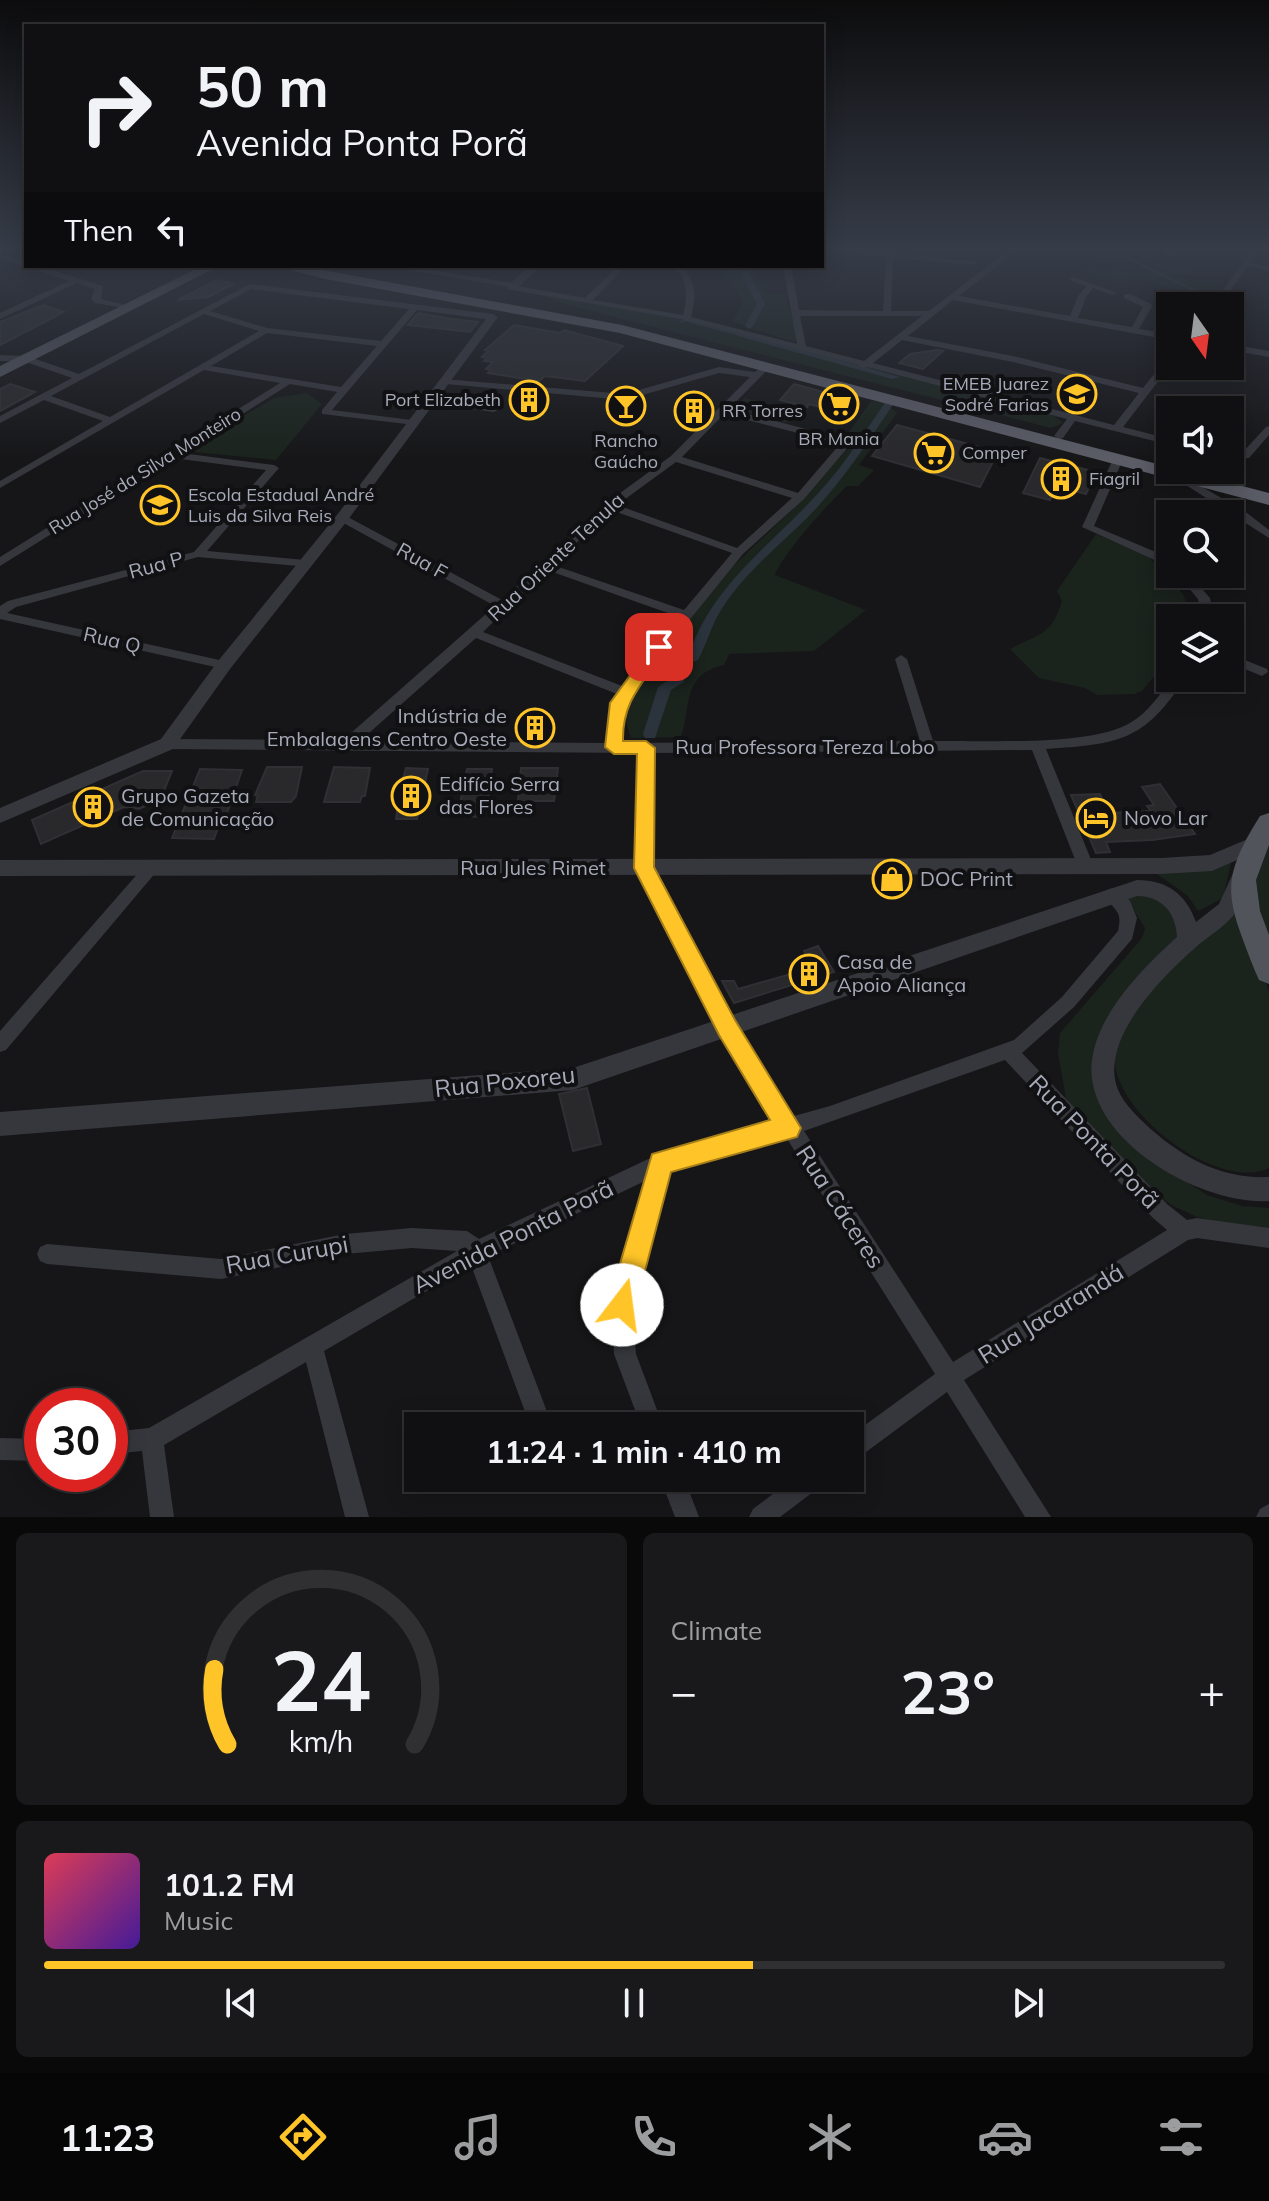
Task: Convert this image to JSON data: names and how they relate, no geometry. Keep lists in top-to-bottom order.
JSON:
{
  "streets": {
    "street": [
      "Rua José da Silva Monteiro",
      "Rua Oriente Tenula",
      "Rua F",
      "Rua P",
      "Rua Q",
      "Rua Professora Tereza Lobo",
      "Rua Jules Rimet",
      "Rua Poxoreu",
      "Rua Ponta Porã",
      "Rua Cáceres",
      "Avenida Ponta Porã",
      "Rua Curupi",
      "Rua Jacarandá"
    ]
  },
  "crossings": [
    ["Rua Oriente Tenula", "Rua F"],
    ["Rua Oriente Tenula", "Rua Professora Tereza Lobo"],
    ["Rua P", "Rua Q"],
    ["Rua Professora Tereza Lobo", "Rua Cáceres"],
    ["Rua Jules Rimet", "Rua Cáceres"],
    ["Rua Poxoreu", "Rua Cáceres"],
    ["Rua Poxoreu", "Avenida Ponta Porã"],
    ["Rua Ponta Porã", "Avenida Ponta Porã"],
    ["Rua Ponta Porã", "Rua Jacarandá"],
    ["Rua Cáceres", "Avenida Ponta Porã"],
    ["Rua Cáceres", "Rua Jacarandá"],
    ["Avenida Ponta Porã", "Rua Curupi"]
  ],
  "places": {
    "school or university": ["EMEB Juarez Sodré Farias", "Escola Estadual André Luis da Silva Reis"],
    "building": [
      "Port Elizabeth",
      "RR Torres",
      "Fiagril",
      "Indústria de Embalagens Centro Oeste",
      "Edifício Serra das Flores",
      "Grupo Gazeta de Comunicação",
      "Casa de Apoio Aliança"
    ],
    "supermarket": ["BR Mania", "Comper"],
    "bar": ["Rancho Gaúcho"],
    "hotel": ["Novo Lar"],
    "shop": ["DOC Print"]
  },
  "north": "bottom",
  "page": {
    "turn": ["50 m", "Avenida Ponta Porã"],
    "then": "Then",
    "limit": "30",
    "trip": "11:24 · 1 min · 410 m",
    "tile": "Climate",
    "heat": ["−", "23°", "+"],
    "song": ["101.2 FM", "Music"],
    "tabs": "11:23",
    "gauge": ["24", "km/h"]
  }
}
